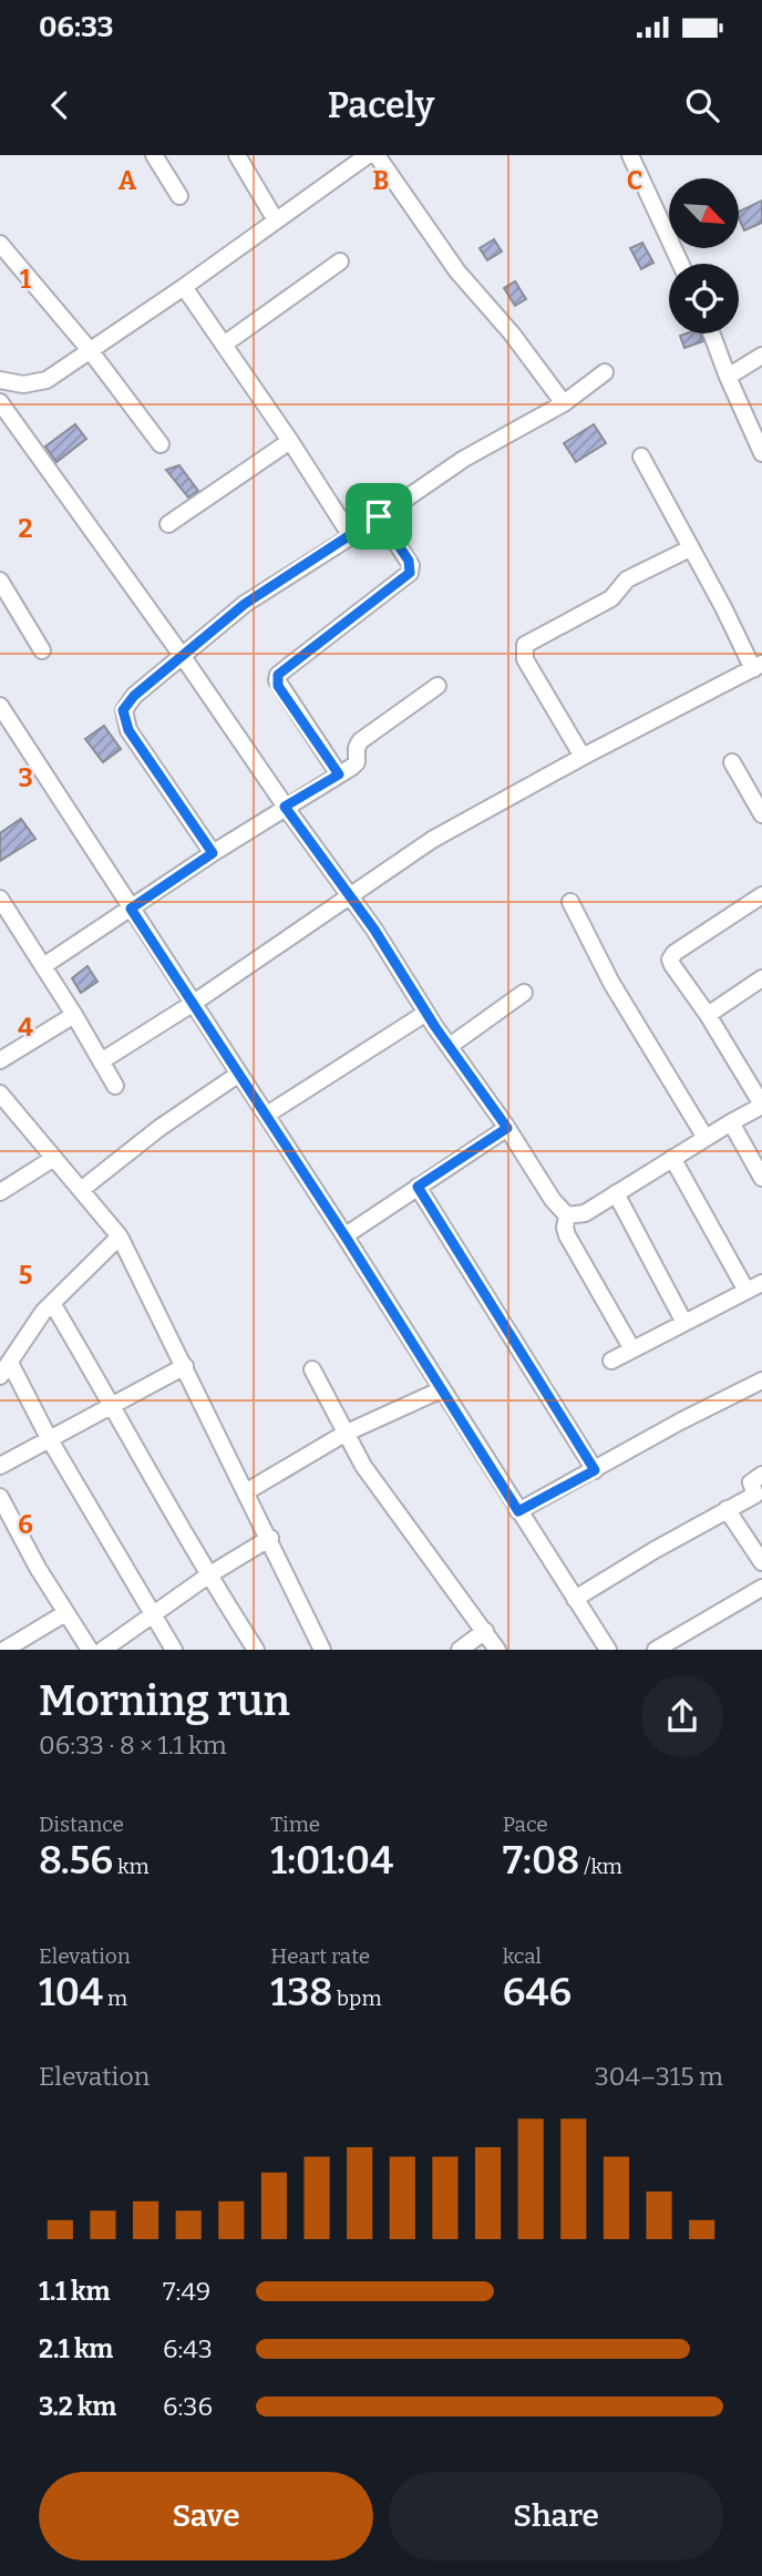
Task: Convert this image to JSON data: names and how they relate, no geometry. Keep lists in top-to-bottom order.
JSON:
{
  "north": "bottom right",
  "page": {
    "status": "06:33",
    "header": "Pacely",
    "heading": ["Morning run", "06:33 · 8 × 1.1 km"],
    "stats": [
      ["Distance", "8.56 km"],
      ["Time", "1:01:04"],
      ["Pace", "7:08 /km"],
      ["Elevation", "104 m"],
      ["Heart rate", "138 bpm"],
      ["kcal", "646"]
    ],
    "chart": ["Elevation", "304–315 m"],
    "list": [
      {
        "name": "1.1 km",
        "note": "7:49"
      },
      {
        "name": "2.1 km",
        "note": "6:43"
      },
      {
        "name": "3.2 km",
        "note": "6:36"
      }
    ],
    "buttons": ["Save", "Share"]
  },
  "grid": {
    "columns": ["A", "B", "C"],
    "rows": [
      "1",
      "2",
      "3",
      "4",
      "5",
      "6"
    ]
  }
}
